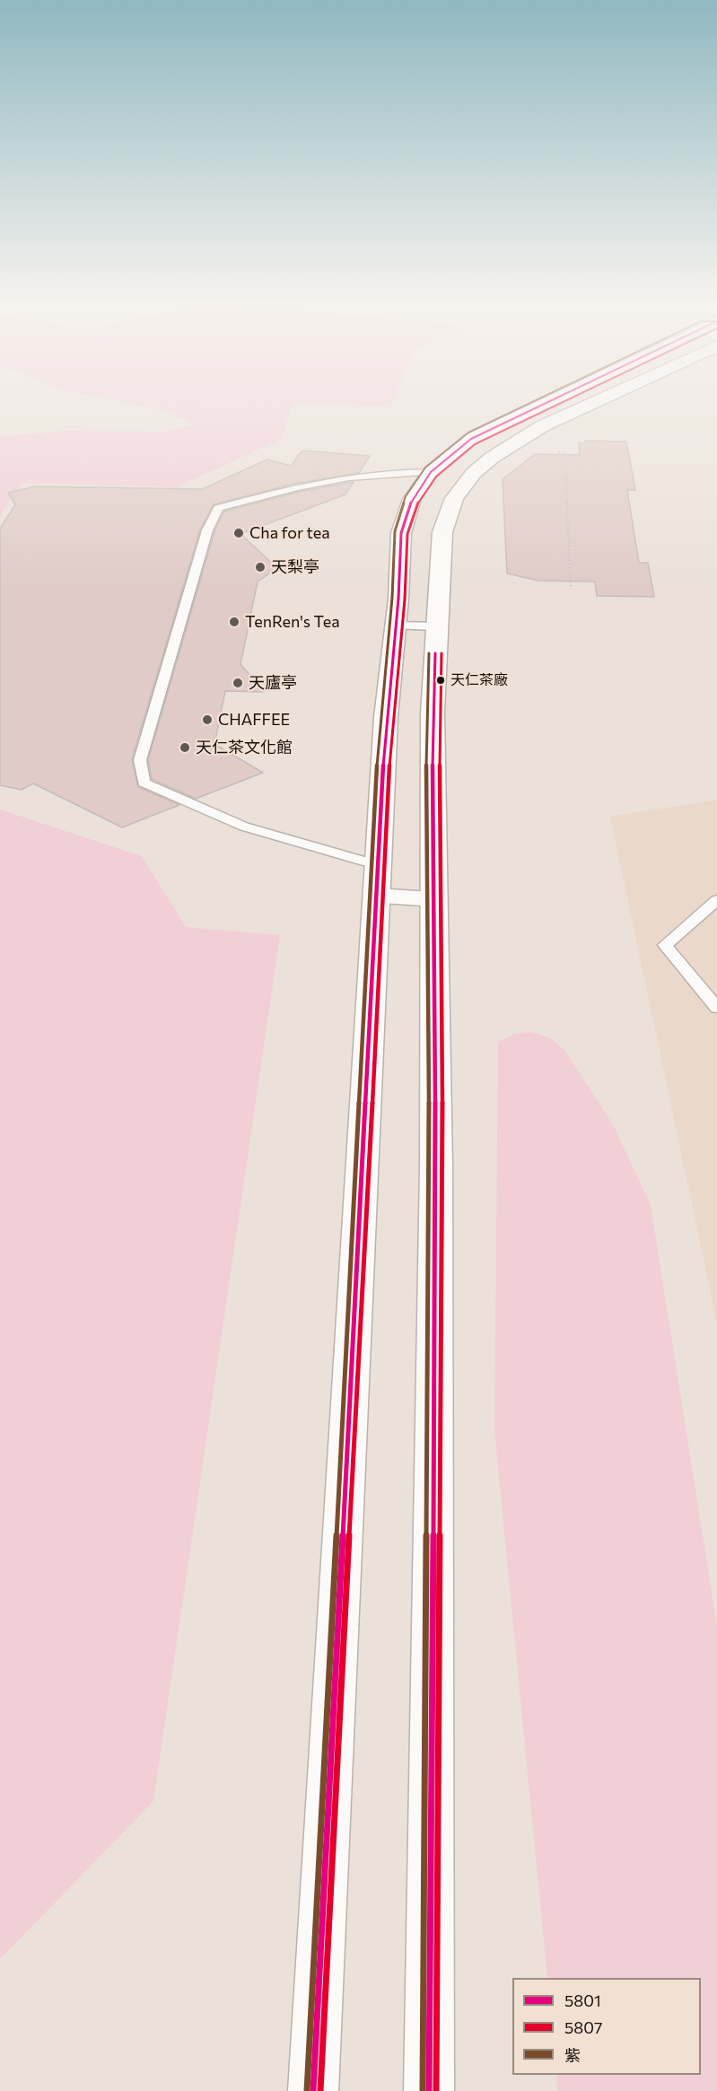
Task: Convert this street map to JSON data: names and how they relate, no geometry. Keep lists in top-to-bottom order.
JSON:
{
  "places": [
    "Cha for tea",
    "天梨亭",
    "TenRen's Tea",
    "天仁茶廠",
    "天廬亭",
    "CHAFFEE",
    "天仁茶文化館"
  ],
  "lines": ["transit line 5801", "transit line 5807", "transit line 紫"],
  "legend": ["5801", "5807", "紫"]
}
